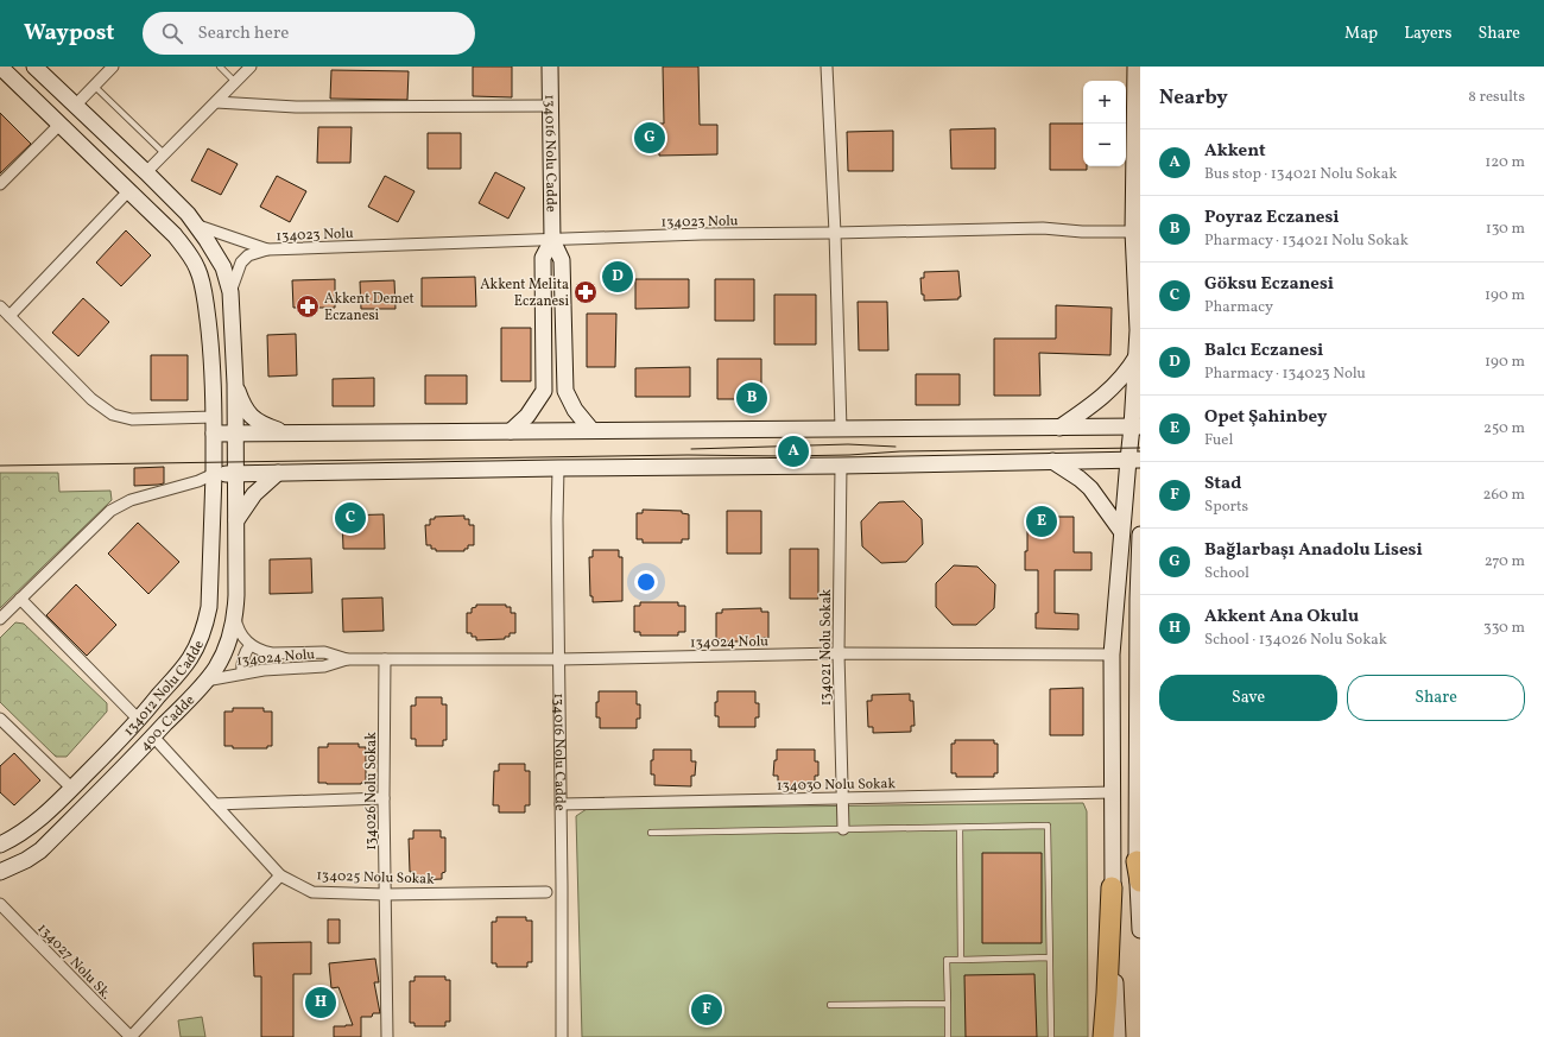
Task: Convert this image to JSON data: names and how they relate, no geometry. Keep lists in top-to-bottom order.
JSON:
{
  "streets": {
    "main road": ["134016 Nolu Cadde", "134012 Nolu Cadde", "400. Cadde"],
    "street": [
      "134023 Nolu",
      "134024 Nolu",
      "134021 Nolu Sokak",
      "134030 Nolu Sokak",
      "134026 Nolu Sokak",
      "134025 Nolu Sokak",
      "134027 Nolu Sk."
    ]
  },
  "crossings": [
    ["134016 Nolu Cadde", "134023 Nolu"],
    ["134016 Nolu Cadde", "134024 Nolu"],
    ["134016 Nolu Cadde", "134030 Nolu Sokak"],
    ["134024 Nolu", "134021 Nolu Sokak"],
    ["134024 Nolu", "400. Cadde"],
    ["134024 Nolu", "134026 Nolu Sokak"],
    ["134021 Nolu Sokak", "134030 Nolu Sokak"],
    ["400. Cadde", "134025 Nolu Sokak"],
    ["134026 Nolu Sokak", "134025 Nolu Sokak"]
  ],
  "places": {
    "pharmacy": ["Akkent Melita Eczanesi", "Akkent Demet Eczanesi"]
  },
  "page": {
    "header": "Waypost",
    "search": "Search here",
    "nav": ["Map", "Layers", "Share"],
    "heading": ["Nearby", "8 results"],
    "map_buttons": ["+", "−"],
    "pins": [
      "G",
      "D",
      "B",
      "A",
      "C",
      "E",
      "H",
      "F"
    ],
    "list": [
      {
        "mark": "A",
        "name": "Akkent",
        "note": "Bus stop · 134021 Nolu Sokak",
        "value": "120 m"
      },
      {
        "mark": "B",
        "name": "Poyraz Eczanesi",
        "note": "Pharmacy · 134021 Nolu Sokak",
        "value": "130 m"
      },
      {
        "mark": "C",
        "name": "Göksu Eczanesi",
        "note": "Pharmacy",
        "value": "190 m"
      },
      {
        "mark": "D",
        "name": "Balcı Eczanesi",
        "note": "Pharmacy · 134023 Nolu",
        "value": "190 m"
      },
      {
        "mark": "E",
        "name": "Opet Şahinbey",
        "note": "Fuel",
        "value": "250 m"
      },
      {
        "mark": "F",
        "name": "Stad",
        "note": "Sports",
        "value": "260 m"
      },
      {
        "mark": "G",
        "name": "Bağlarbaşı Anadolu Lisesi",
        "note": "School",
        "value": "270 m"
      },
      {
        "mark": "H",
        "name": "Akkent Ana Okulu",
        "note": "School · 134026 Nolu Sokak",
        "value": "330 m"
      }
    ],
    "buttons": ["Save", "Share"]
  }
}
